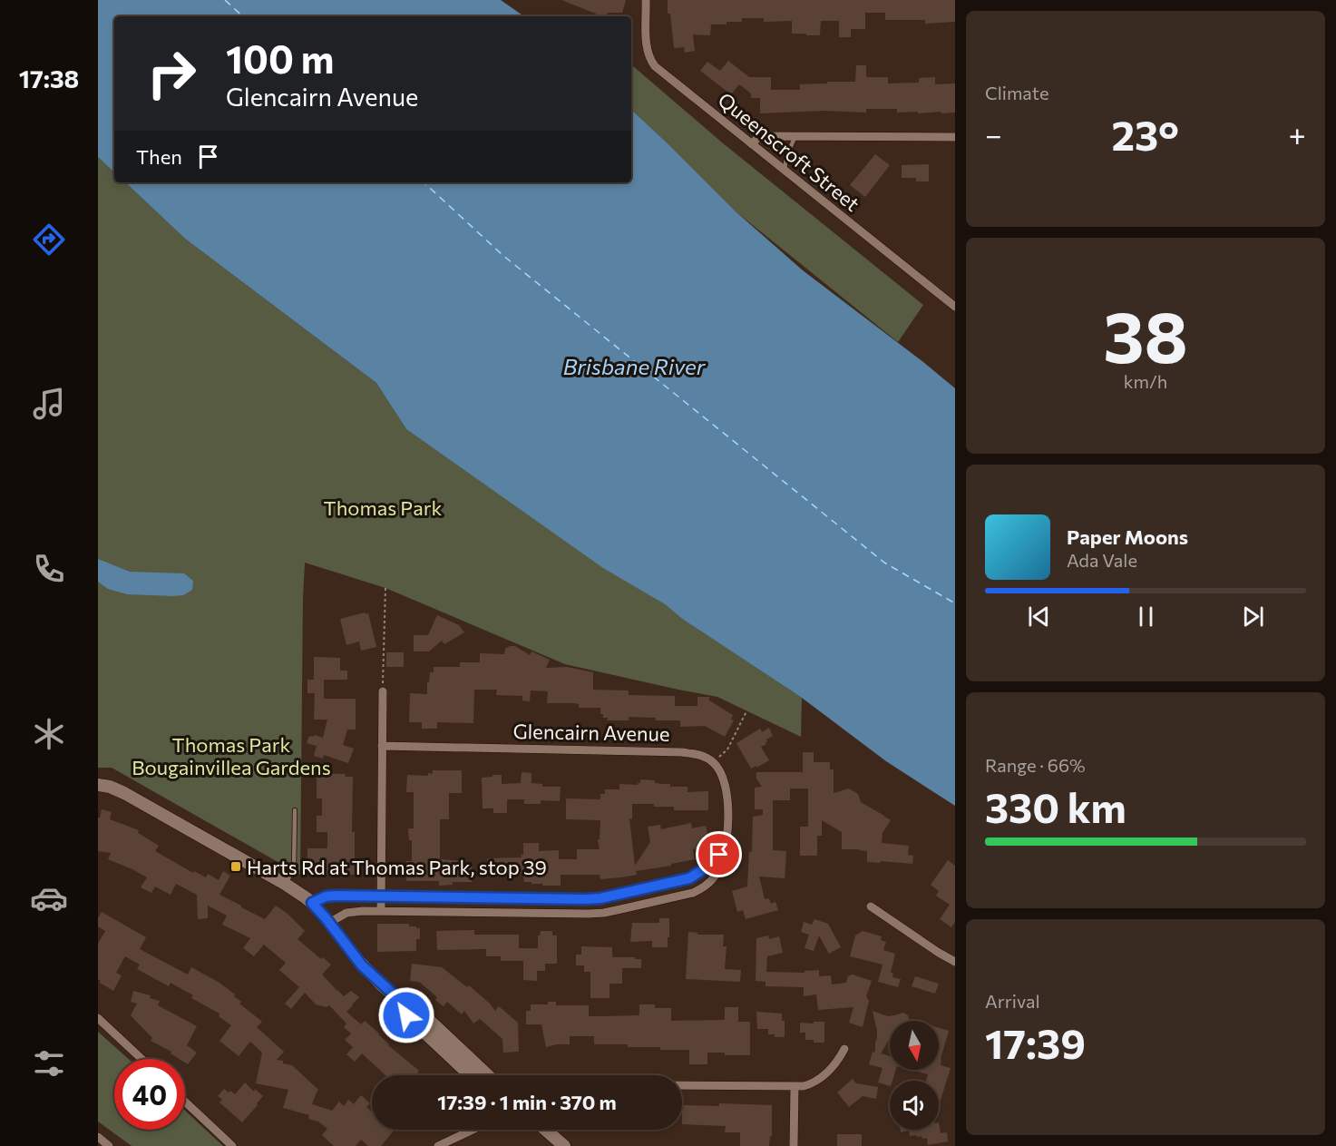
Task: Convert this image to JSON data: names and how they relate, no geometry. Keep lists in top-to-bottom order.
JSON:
{
  "streets": {
    "street": ["Queenscroft Street", "Glencairn Avenue"]
  },
  "water": ["Brisbane River"],
  "parks": ["Thomas Park", "Thomas Park Bougainvillea Gardens"],
  "places": {
    "transit": ["Harts Rd at Thomas Park, stop 39"]
  },
  "north": "bottom",
  "page": {
    "tabs": "17:38",
    "tile": [
      "Climate",
      ["38", "km/h"],
      ["Range · 66%", "330 km"],
      ["Arrival", "17:39"]
    ],
    "turn": ["100 m", "Glencairn Avenue"],
    "heat": ["−", "23°", "+"],
    "then": "Then",
    "song": ["Paper Moons", "Ada Vale"],
    "limit": "40",
    "trip": "17:39 · 1 min · 370 m"
  }
}
